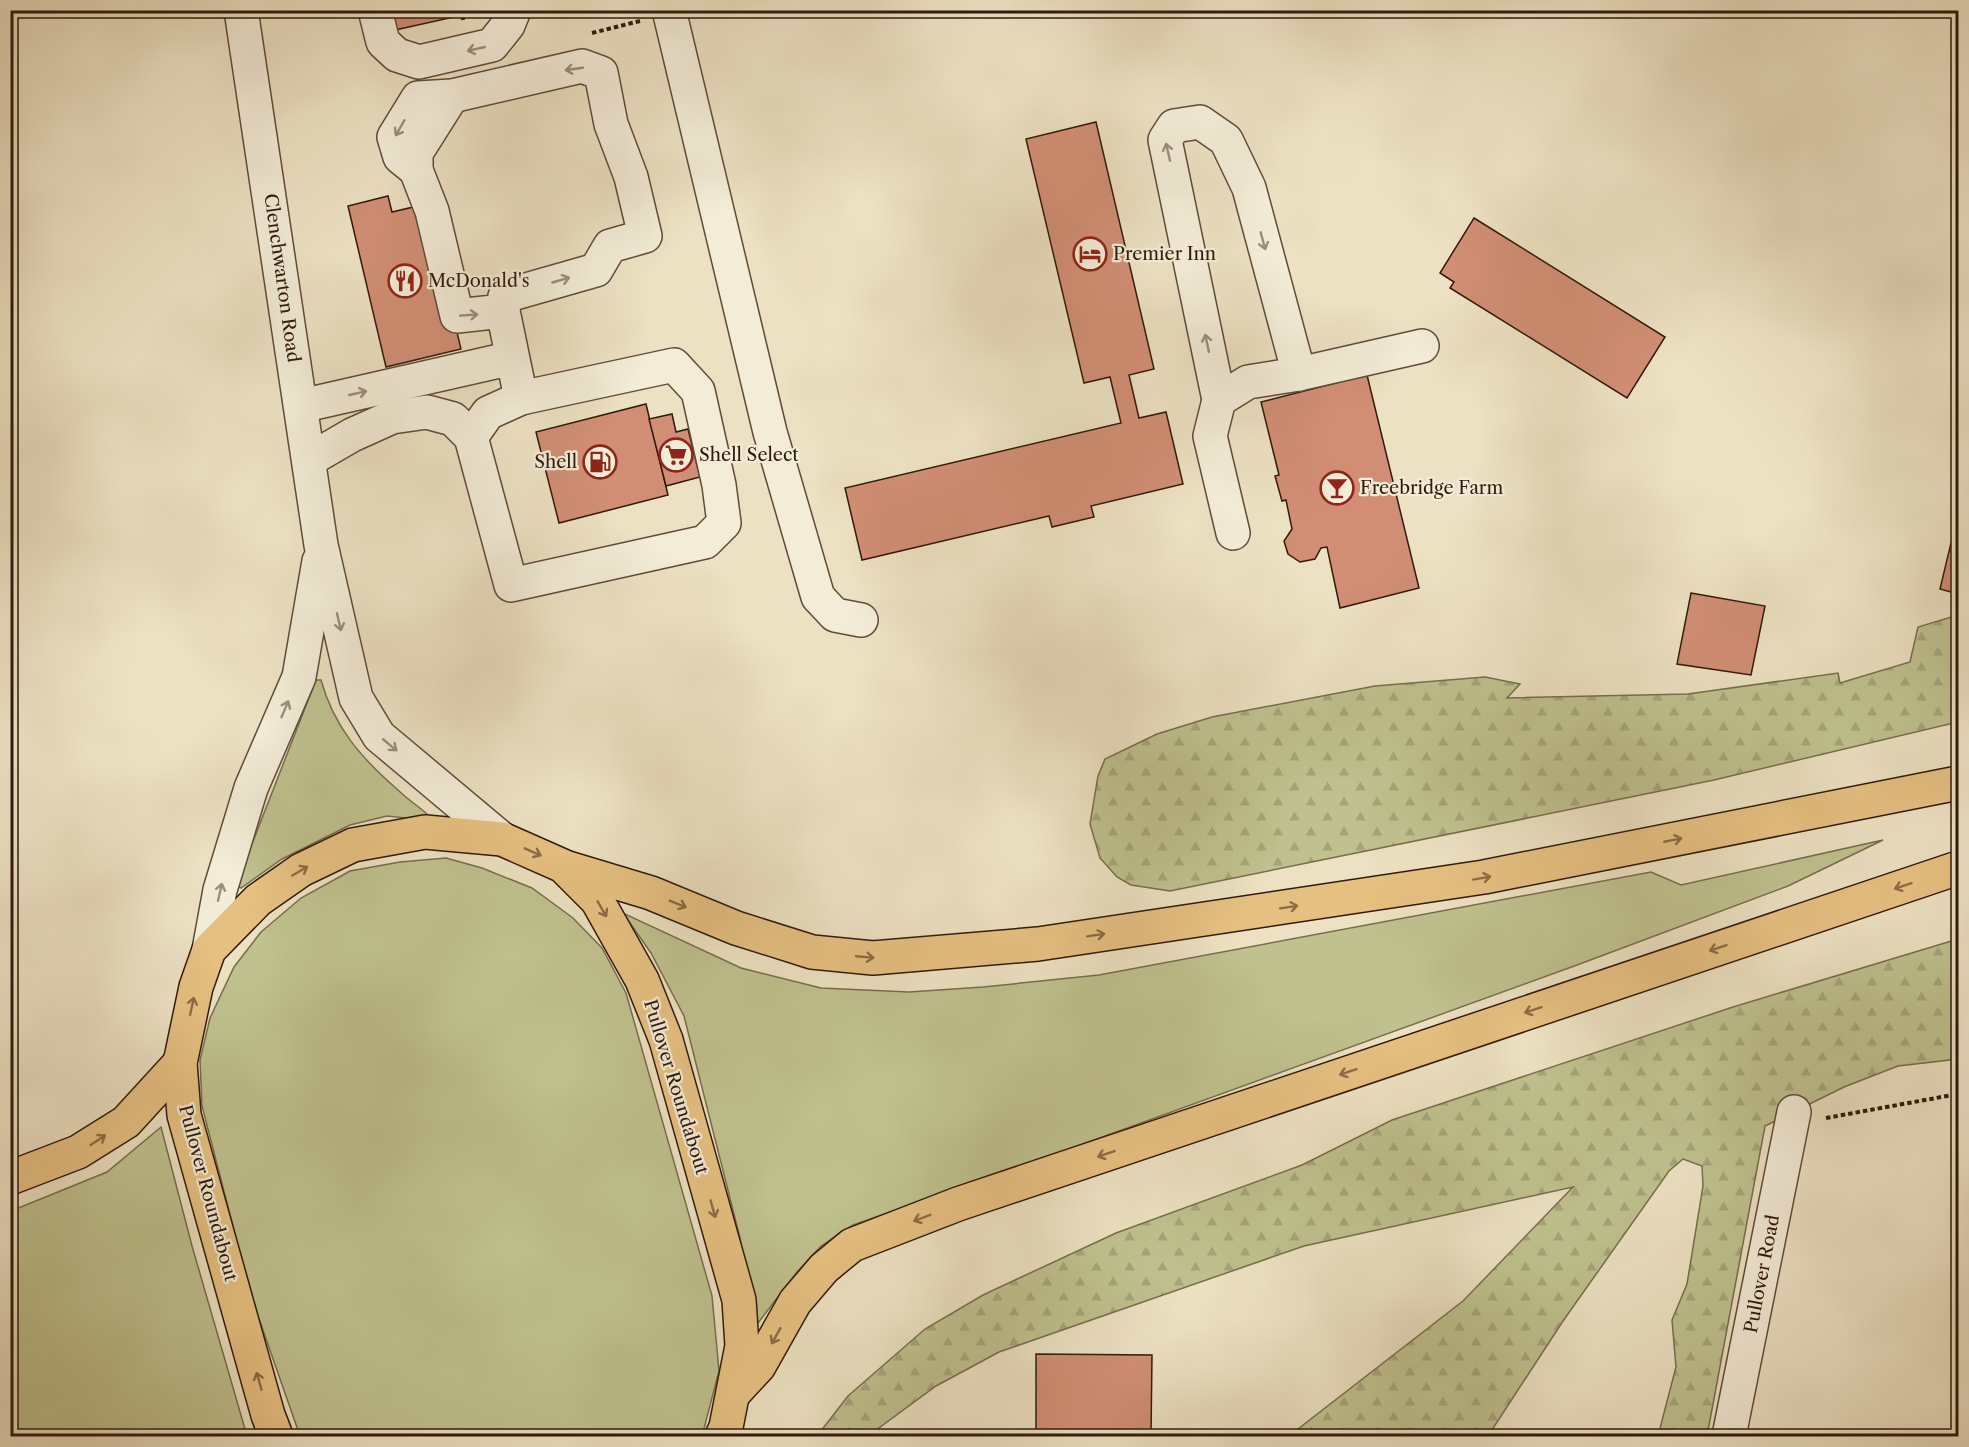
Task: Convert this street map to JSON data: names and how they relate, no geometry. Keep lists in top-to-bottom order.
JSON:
{
  "streets": {
    "highway": ["Pullover Roundabout"],
    "street": ["Clenchwarton Road", "Pullover Road"]
  },
  "crossings": [
    ["Clenchwarton Road", "Pullover Roundabout"]
  ],
  "places": {
    "hotel": ["Premier Inn"],
    "restaurant": ["McDonald's"],
    "supermarket": ["Shell Select"],
    "fuel station": ["Shell"],
    "bar": ["Freebridge Farm"]
  }
}
